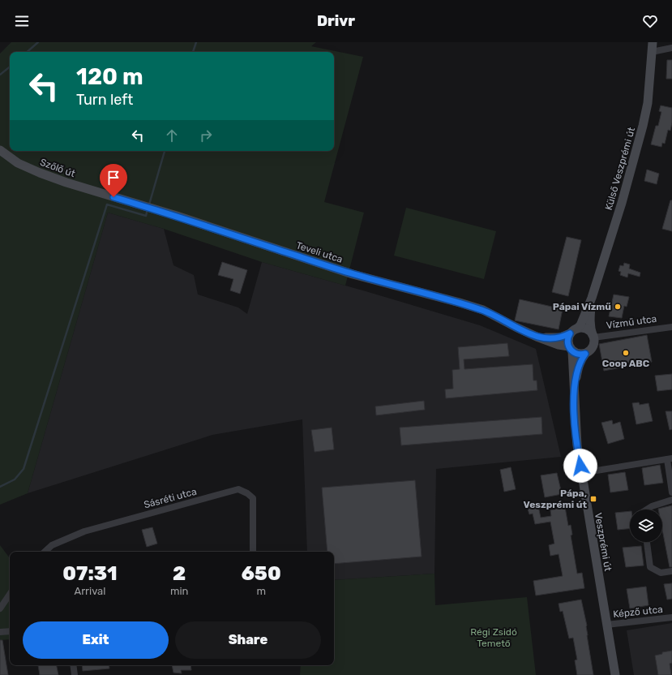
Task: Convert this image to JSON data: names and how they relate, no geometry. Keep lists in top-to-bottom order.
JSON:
{
  "streets": {
    "main road": [
      "Szőlő út",
      "Külső Veszprémi út",
      "Teveli utca",
      "Veszprémi út"
    ],
    "street": ["Vízmű utca", "Sásréti utca", "Képző utca"]
  },
  "crossings": [
    ["Szőlő út", "Teveli utca"],
    ["Külső Veszprémi út", "Teveli utca"],
    ["Külső Veszprémi út", "Vízmű utca"],
    ["Külső Veszprémi út", "Veszprémi út"],
    ["Teveli utca", "Vízmű utca"],
    ["Teveli utca", "Veszprémi út"],
    ["Vízmű utca", "Veszprémi út"],
    ["Veszprémi út", "Képző utca"]
  ],
  "parks": ["Régi Zsidó Temető"],
  "places": {
    "other": ["Pápai Vízmű", "Coop ABC"],
    "transit": ["Pápa, Veszprémi út"]
  },
  "page": {
    "header": "Drivr",
    "turn": ["120 m", "Turn left"],
    "eta": [
      "07:31",
      "Arrival",
      "2",
      "min",
      "650",
      "m"
    ],
    "buttons": ["Exit", "Share"]
  }
}
